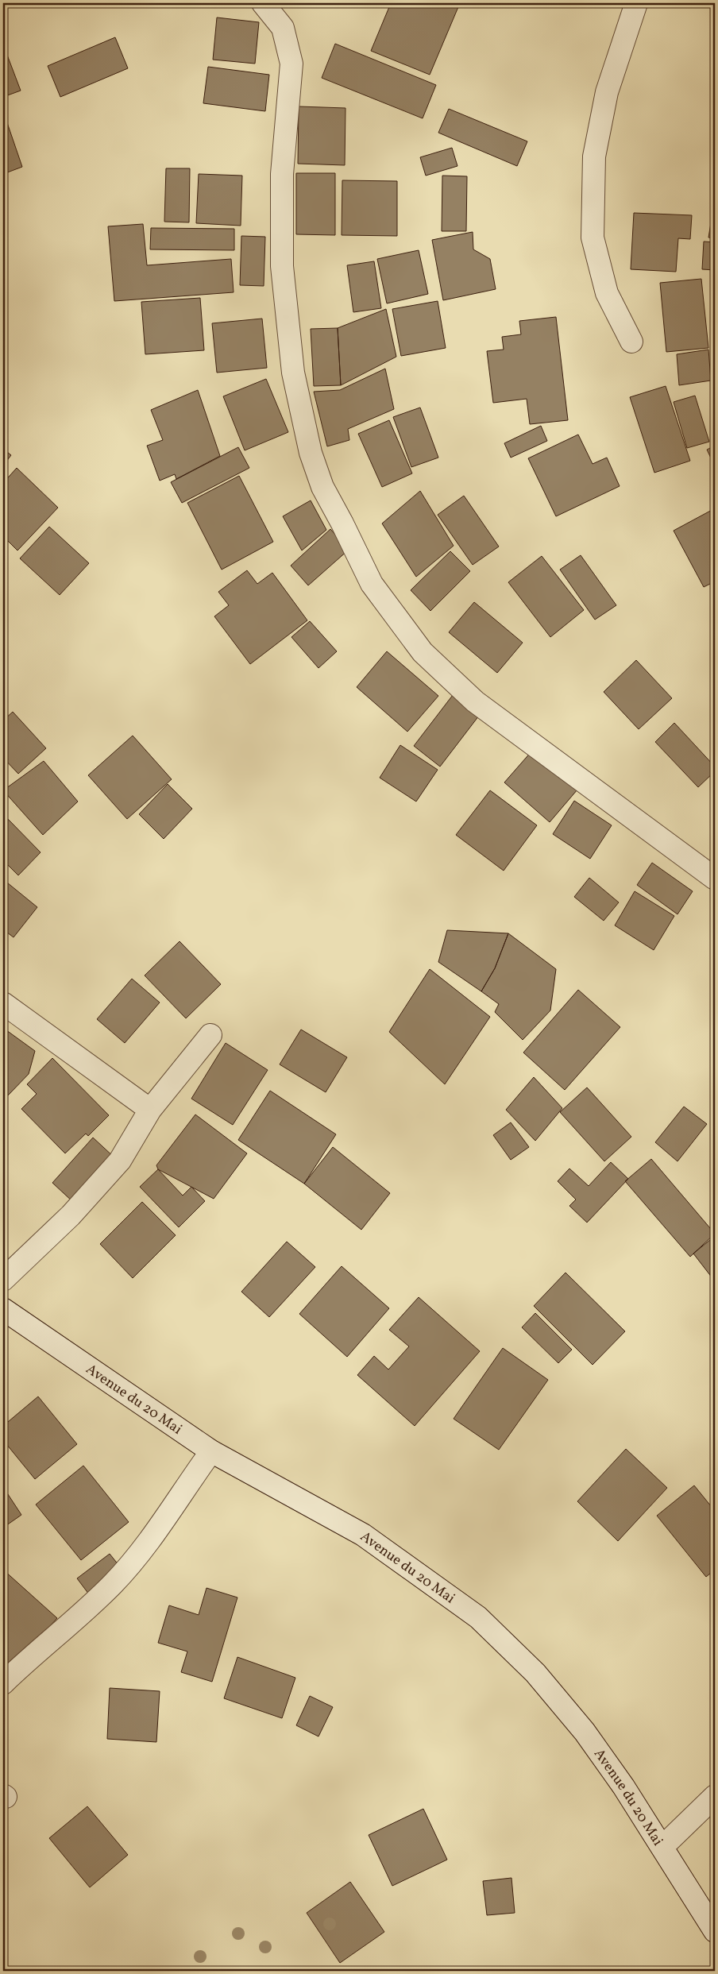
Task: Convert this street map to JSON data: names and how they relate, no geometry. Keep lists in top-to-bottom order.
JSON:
{
  "streets": {
    "street": ["Avenue du 20 Mai"]
  }
}
